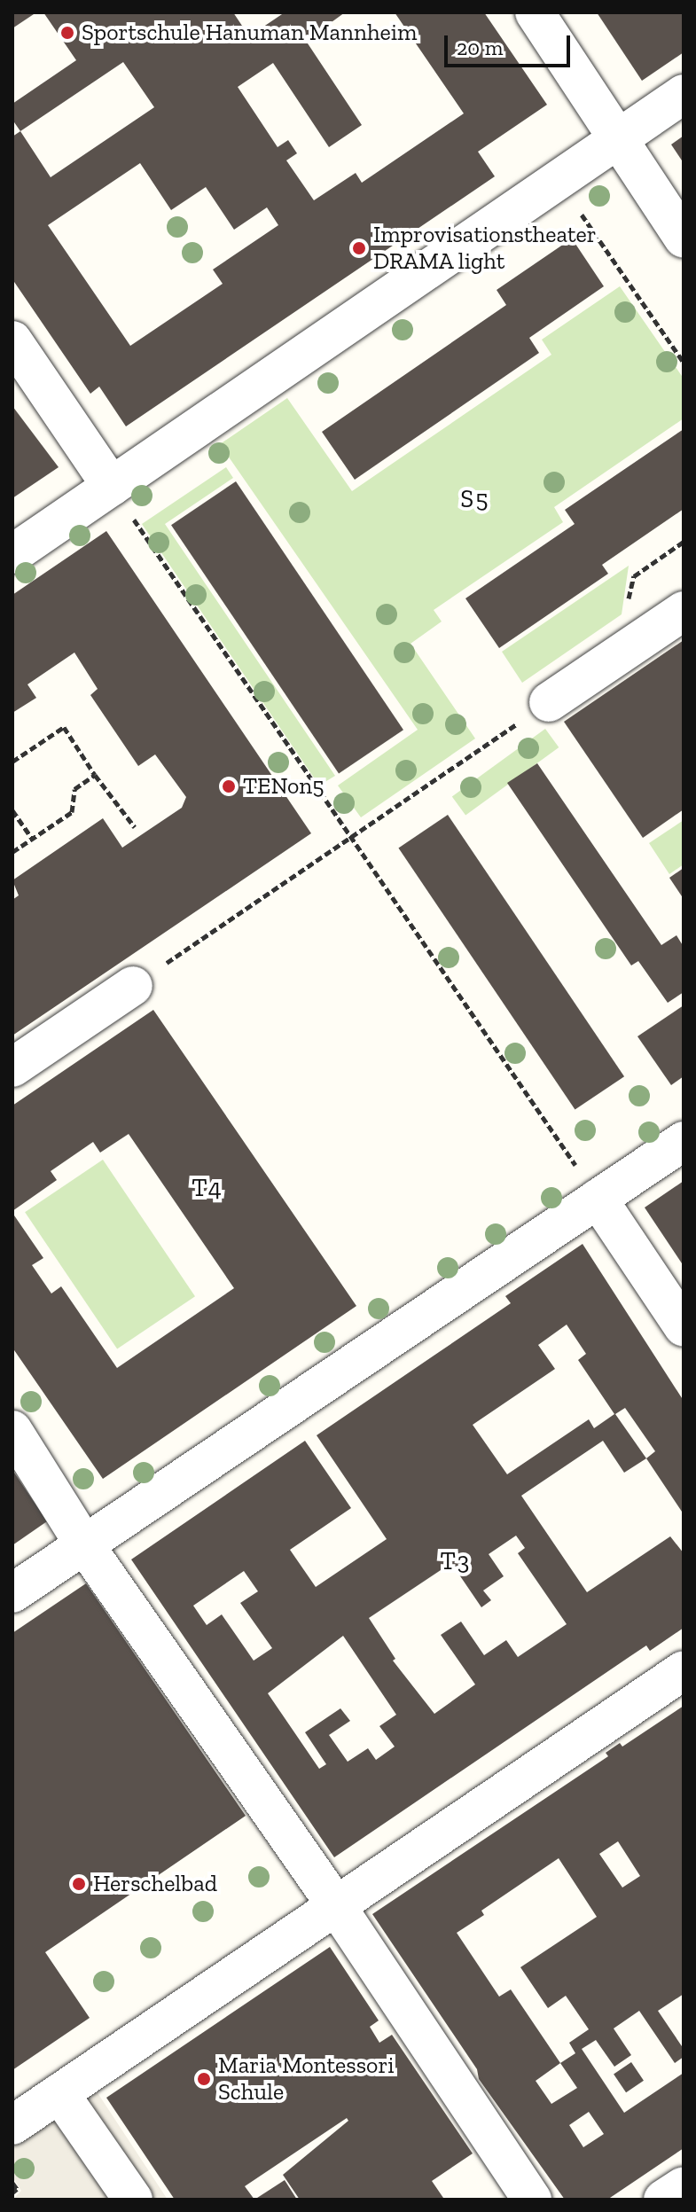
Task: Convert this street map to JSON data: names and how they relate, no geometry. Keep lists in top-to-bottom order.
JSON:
{
  "districts": ["S5", "T4", "T3"],
  "places": [
    "Sportschule Hanuman Mannheim",
    "Improvisationstheater DRAMA light",
    "TENon5",
    "Herschelbad",
    "Maria Montessori Schule"
  ],
  "scale_bar": "20 m"
}
